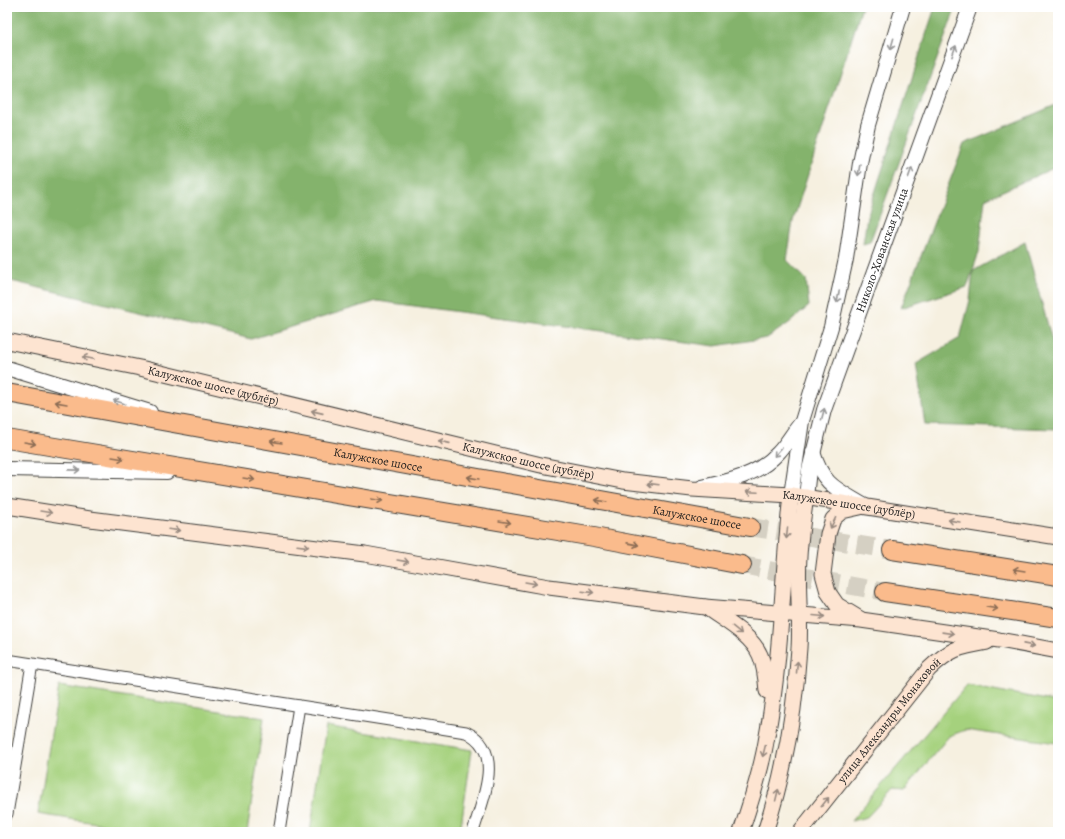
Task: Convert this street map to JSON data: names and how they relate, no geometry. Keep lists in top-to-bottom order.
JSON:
{
  "streets": {
    "highway": ["Калужское шоссе"],
    "main road": ["Калужское шоссе (дублёр)", "улица Александры Монаховой"],
    "street": ["Николо-Хованская улица"]
  },
  "crossings": [
    ["Николо-Хованская улица", "Калужское шоссе (дублёр)"]
  ],
  "one_way": ["улица Александры Монаховой"]
}
